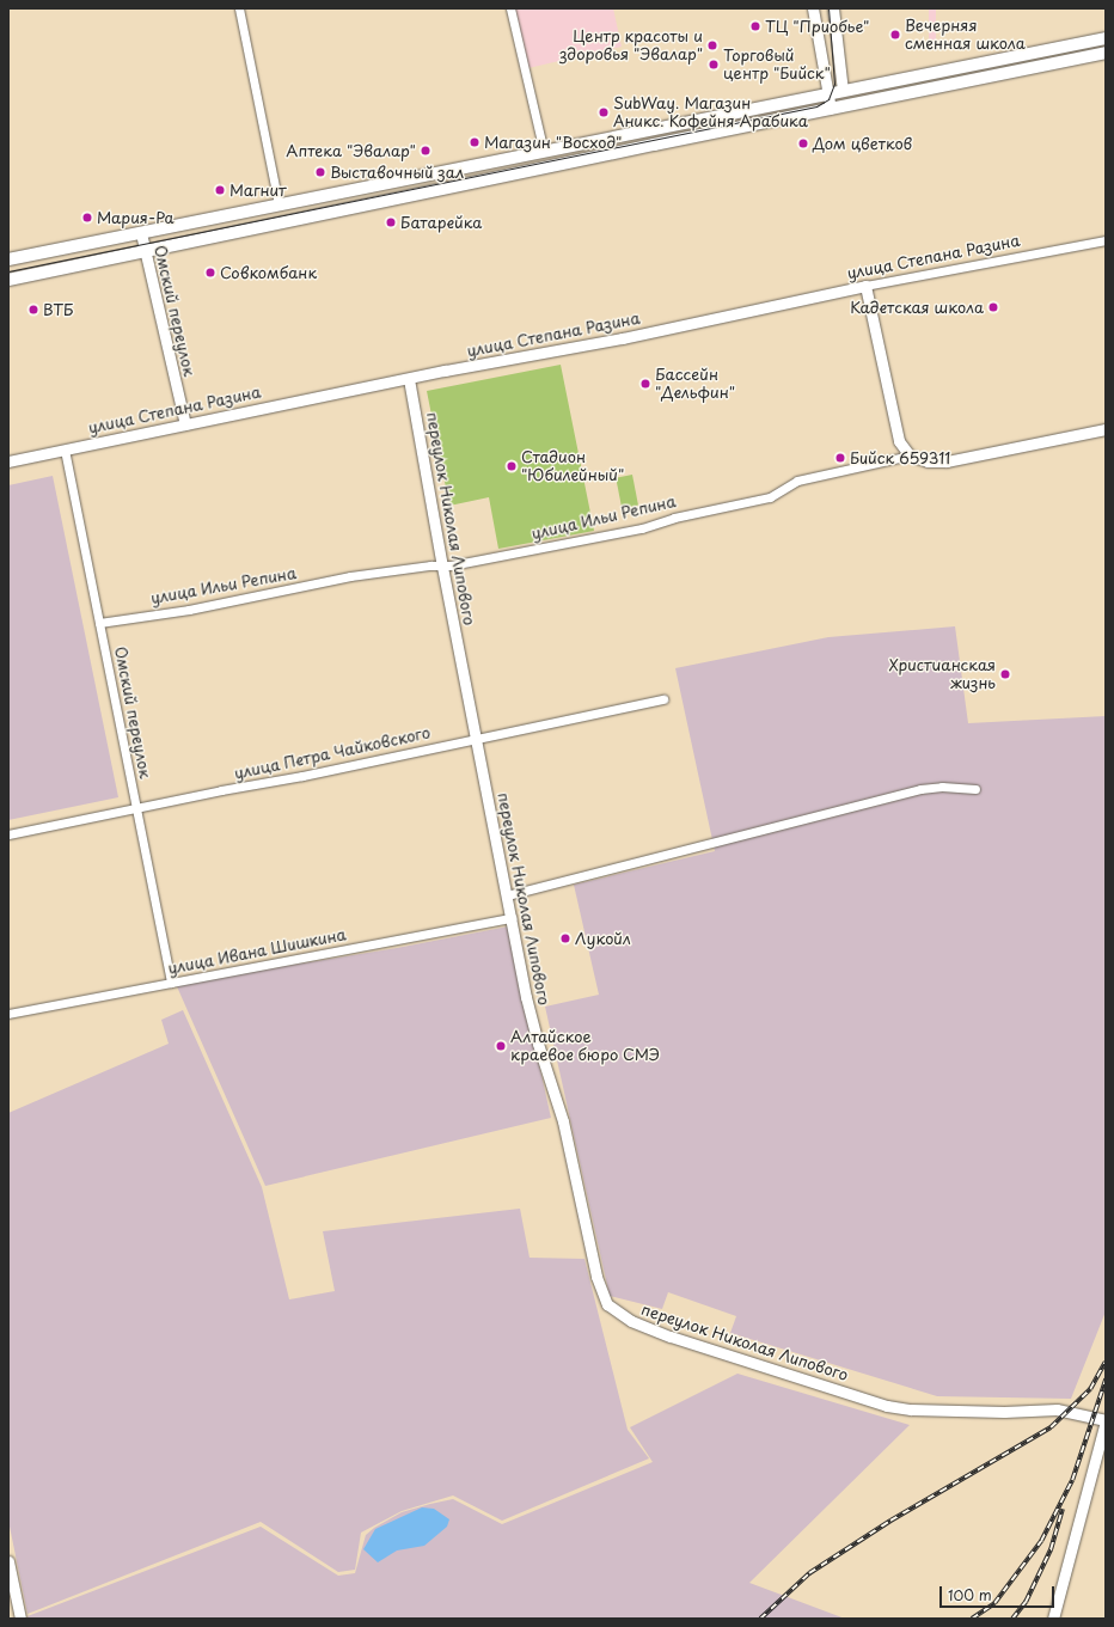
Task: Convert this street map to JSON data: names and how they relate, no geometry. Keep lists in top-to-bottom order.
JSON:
{
  "streets": {
    "street": [
      "улица Степана Разина",
      "Омский переулок",
      "улица Ильи Репина",
      "переулок Николая Липового",
      "улица Петра Чайковского",
      "улица Ивана Шишкина"
    ]
  },
  "crossings": [
    ["улица Степана Разина", "Омский переулок"],
    ["улица Степана Разина", "переулок Николая Липового"],
    ["Омский переулок", "улица Ильи Репина"],
    ["Омский переулок", "улица Петра Чайковского"],
    ["Омский переулок", "улица Ивана Шишкина"],
    ["улица Ильи Репина", "переулок Николая Липового"],
    ["переулок Николая Липового", "улица Петра Чайковского"],
    ["переулок Николая Липового", "улица Ивана Шишкина"]
  ],
  "places": [
    "ТЦ \"Приобье\"",
    "Вечерняя сменная школа",
    "Центр красоты и здоровья \"Эвалар\"",
    "Торговый центр \"Бийск\"",
    "SubWay. Магазин Аникс. Кофейня Арабика",
    "Магазин \"Восход\"",
    "Дом цветков",
    "Аптека \"Эвалар\"",
    "Выставочный зал",
    "Магнит",
    "Мария-Ра",
    "Батарейка",
    "Совкомбанк",
    "Кадетская школа",
    "ВТБ",
    "Бассейн \"Дельфин\"",
    "Бийск 659311",
    "Стадион \"Юбилейный\"",
    "Христианская жизнь",
    "Лукойл",
    "Алтайское краевое бюро СМЭ"
  ],
  "scale_bar": "100 m"
}
